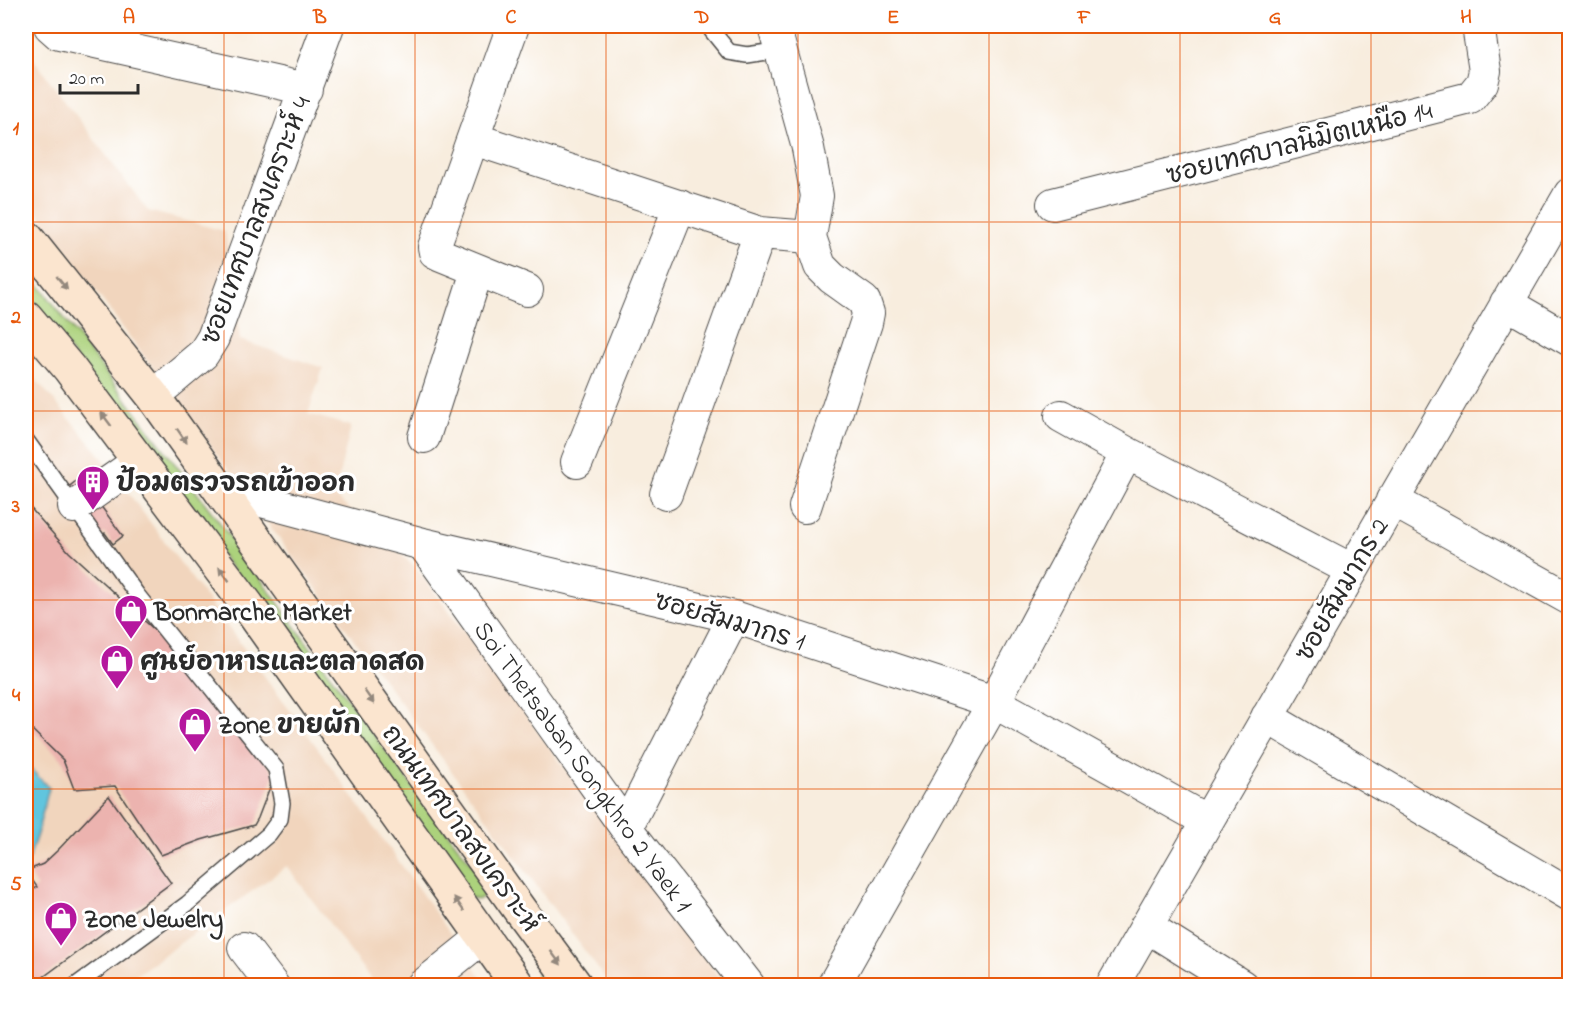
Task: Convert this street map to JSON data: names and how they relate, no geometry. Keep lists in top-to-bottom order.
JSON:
{
  "streets": {
    "street": [
      "ซอยเทศบาลนิมิตเหนือ 14",
      "ซอยเทศบาลสงเคราะห์ 4",
      "ซอยสัมมากร 2",
      "ซอยสัมมากร 1",
      "Soi Thetsaban Songkhro 2 Yaek 1",
      "ถนนเทศบาลสงเคราะห์"
    ]
  },
  "crossings": [
    ["ซอยเทศบาลสงเคราะห์ 4", "ถนนเทศบาลสงเคราะห์"],
    ["ซอยสัมมากร 2", "ซอยสัมมากร 1"],
    ["ซอยสัมมากร 1", "Soi Thetsaban Songkhro 2 Yaek 1"],
    ["ซอยสัมมากร 1", "ถนนเทศบาลสงเคราะห์"]
  ],
  "places": {
    "building": ["ป้อมตรวจรถเข้าออก"],
    "shop": [
      "Bonmarche Market",
      "ศูนย์อาหารและตลาดสด",
      "Zone ขายผัก",
      "Zone Jewelry"
    ]
  },
  "scale_bar": "20 m",
  "grid": {
    "columns": [
      "A",
      "B",
      "C",
      "D",
      "E",
      "F",
      "G",
      "H"
    ],
    "rows": [
      "1",
      "2",
      "3",
      "4",
      "5"
    ]
  }
}
